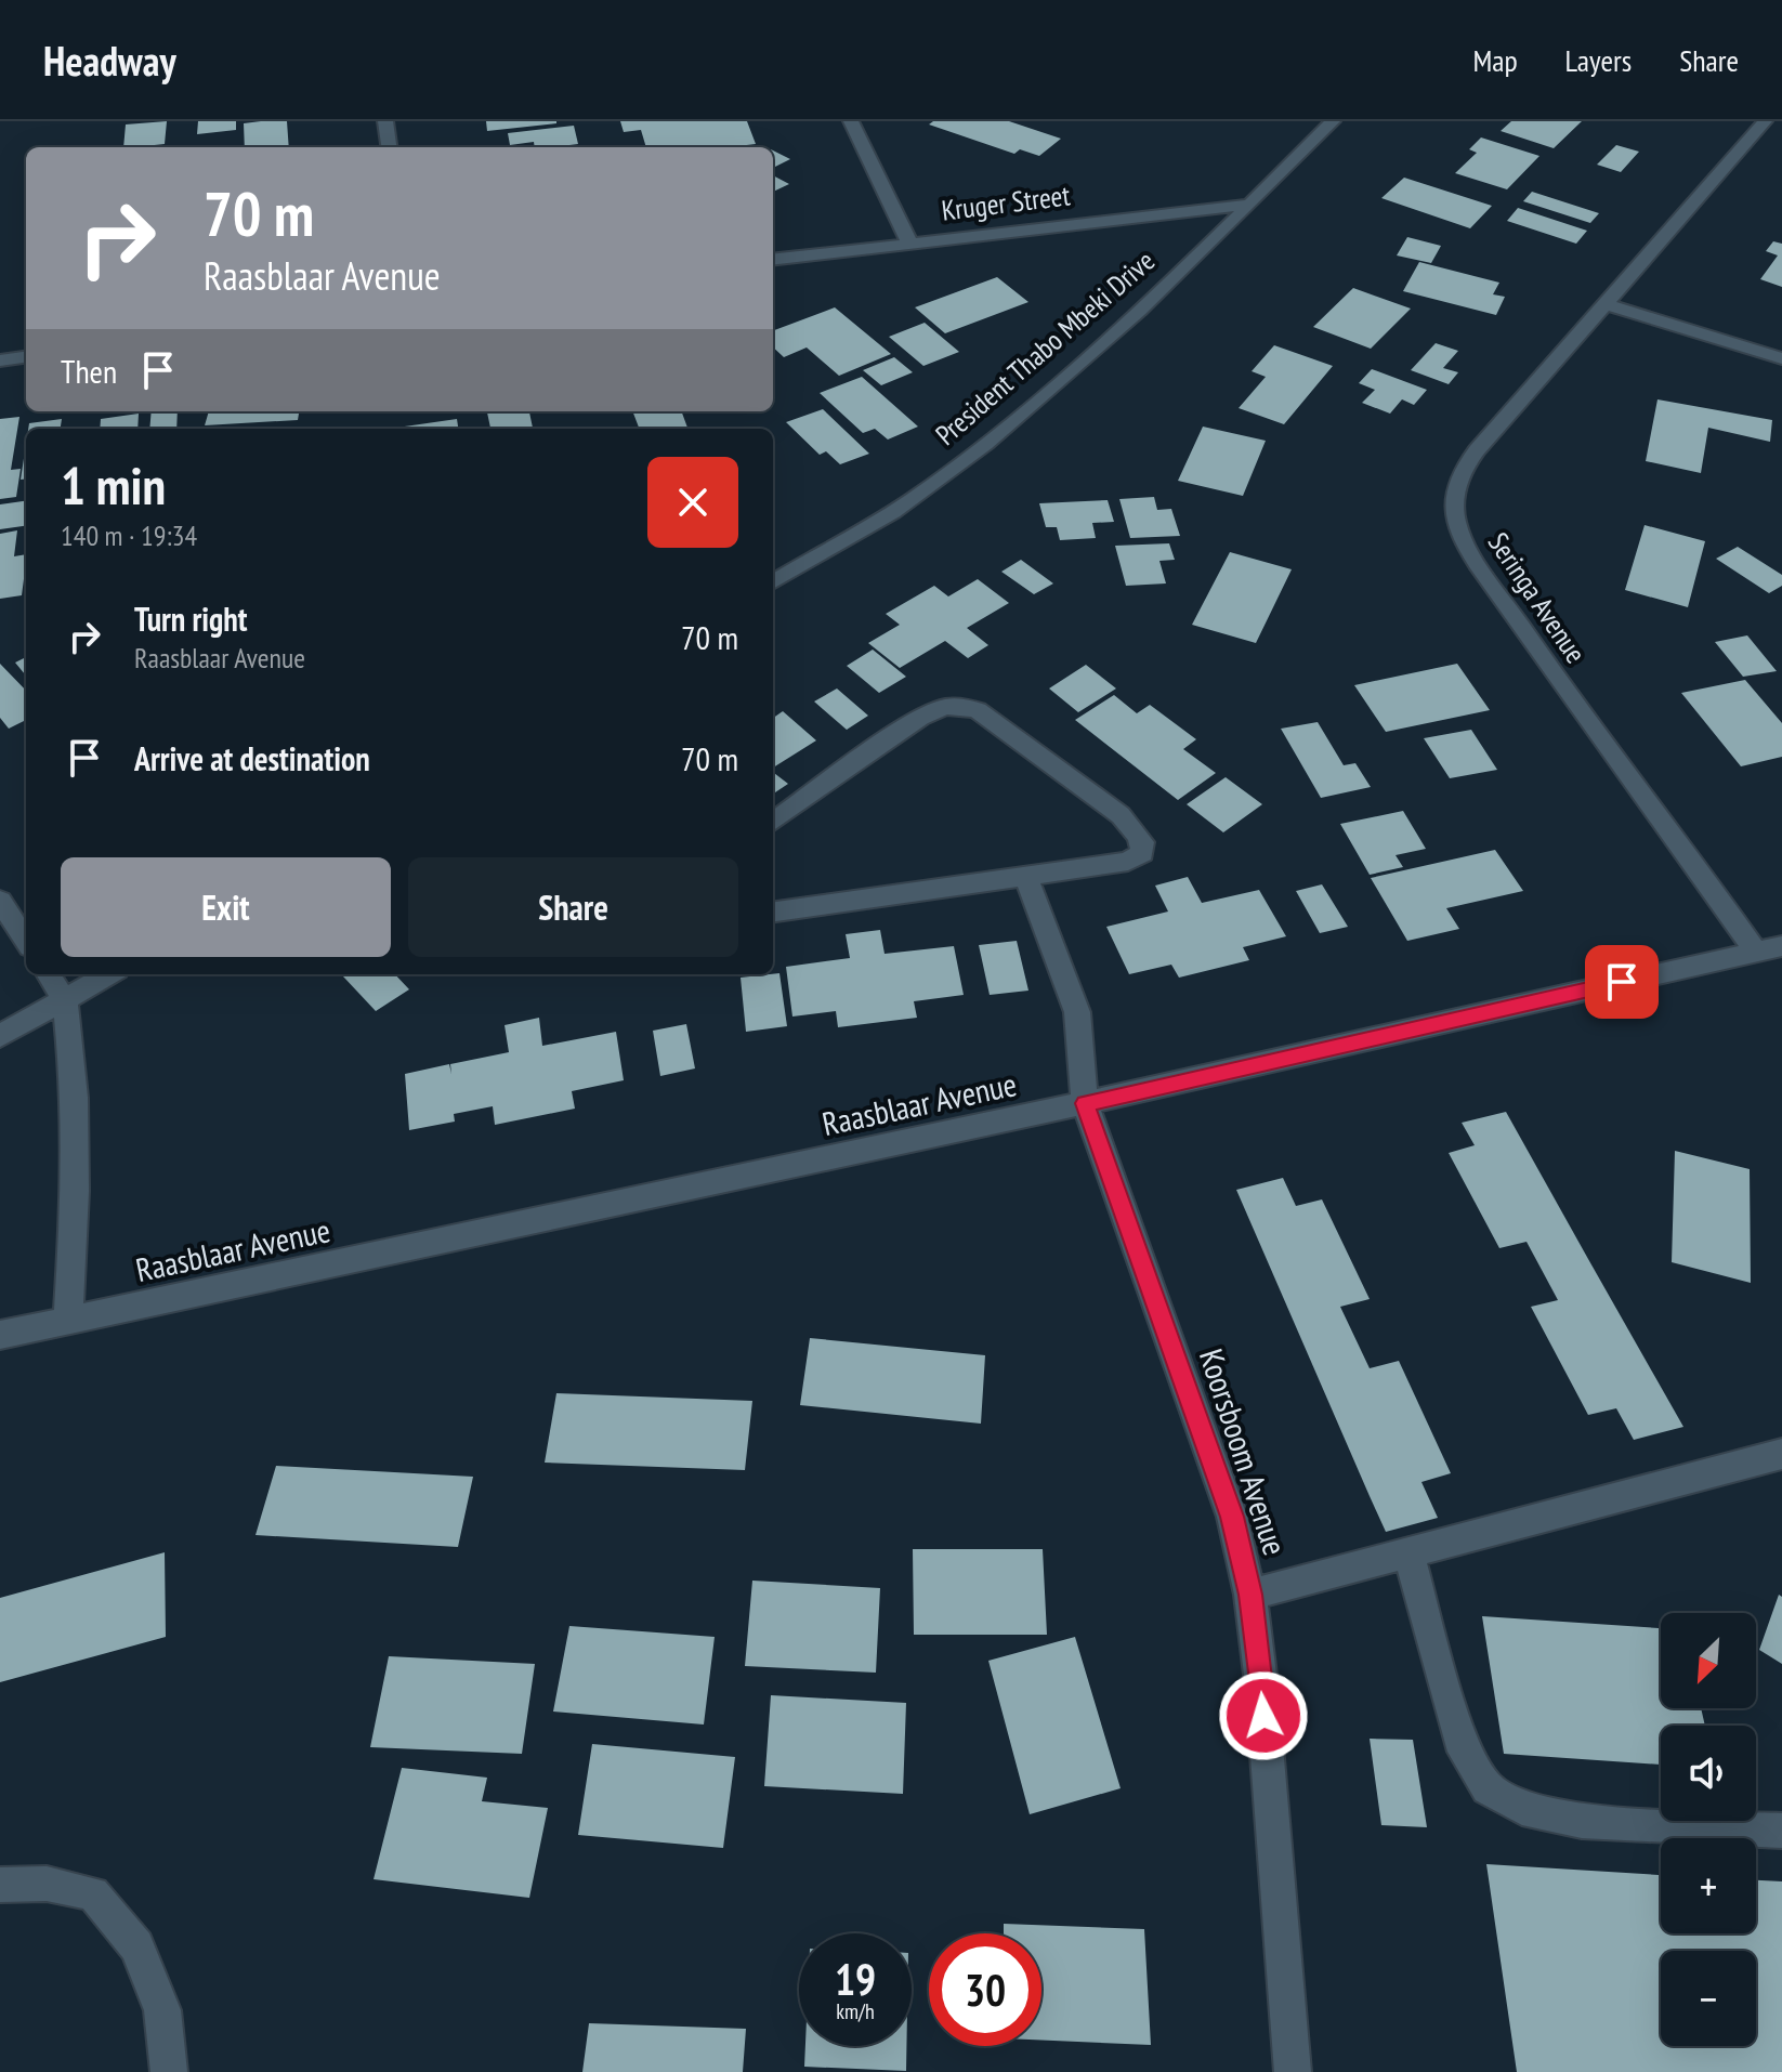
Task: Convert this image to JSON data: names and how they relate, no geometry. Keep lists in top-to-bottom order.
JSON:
{
  "streets": {
    "street": [
      "Kruger Street",
      "President Thabo Mbeki Drive",
      "Seringa Avenue",
      "Raasblaar Avenue",
      "Koorsboom Avenue"
    ]
  },
  "crossings": [
    ["Kruger Street", "President Thabo Mbeki Drive"],
    ["Seringa Avenue", "Raasblaar Avenue"],
    ["Raasblaar Avenue", "Koorsboom Avenue"]
  ],
  "north": "bottom left",
  "page": {
    "header": "Headway",
    "nav": ["Map", "Layers", "Share"],
    "turn": ["70 m", "Raasblaar Avenue"],
    "then": "Then",
    "heading": ["1 min", "140 m · 19:34"],
    "list": [
      {
        "name": "Turn right",
        "note": "Raasblaar Avenue",
        "value": "70 m"
      },
      {
        "name": "Arrive at destination",
        "value": "70 m"
      }
    ],
    "buttons": ["Exit", "Share"],
    "map_buttons": ["+", "−"],
    "speed": "19 km/h",
    "limit": "30"
  }
}
